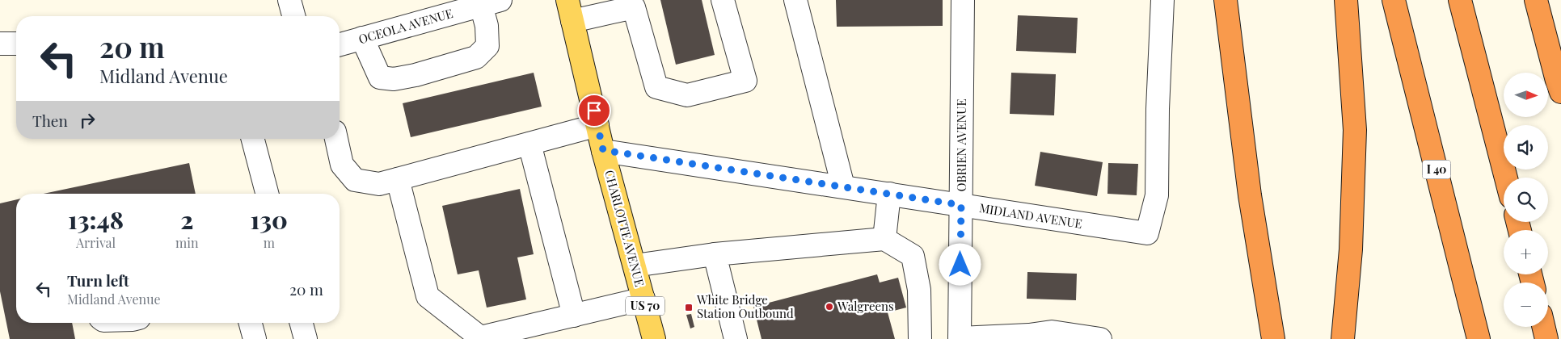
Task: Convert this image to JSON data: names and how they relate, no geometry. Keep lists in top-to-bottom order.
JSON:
{
  "streets": {
    "highway": ["I 40"],
    "main road": ["CHARLOTTE AVENUE", "US 70"],
    "street": ["OCEOLA AVENUE", "OBRIEN AVENUE", "MIDLAND AVENUE"]
  },
  "crossings": [
    ["OBRIEN AVENUE", "MIDLAND AVENUE"],
    ["MIDLAND AVENUE", "CHARLOTTE AVENUE"]
  ],
  "places": {
    "other": ["Walgreens"],
    "transit": ["White Bridge Station Outbound"]
  },
  "north": "right",
  "page": {
    "turn": ["20 m", "Midland Avenue"],
    "map_buttons": ["+", "−"],
    "then": "Then",
    "eta": [
      "13:48",
      "Arrival",
      "2",
      "min",
      "130",
      "m"
    ],
    "list": [
      {
        "name": "Turn left",
        "note": "Midland Avenue",
        "value": "20 m"
      }
    ]
  }
}
